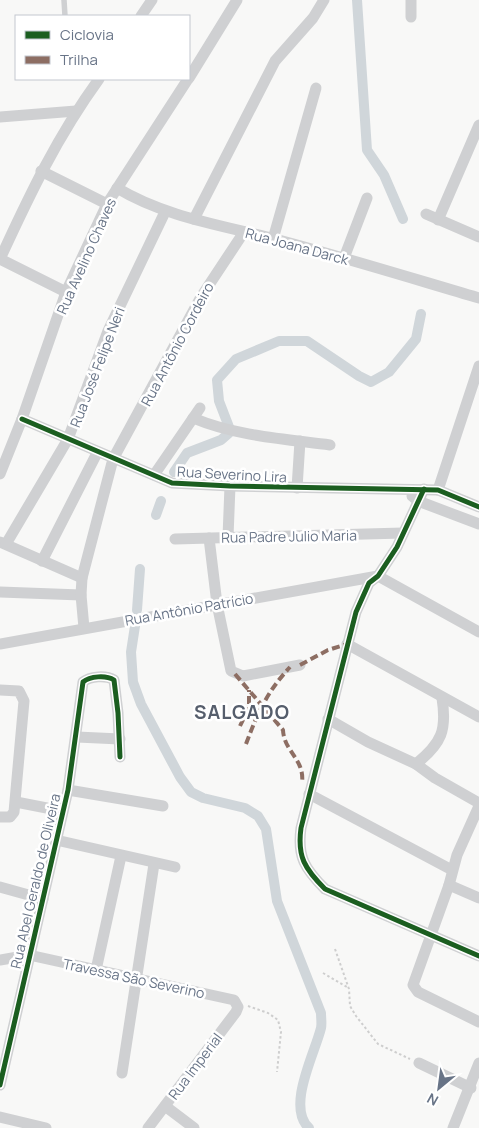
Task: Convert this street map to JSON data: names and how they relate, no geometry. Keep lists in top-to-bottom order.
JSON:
{
  "streets": {
    "street": [
      "Rua Joana Darck",
      "Rua Avelino Chaves",
      "Rua Antônio Cordeiro",
      "Rua José Felipe Neri",
      "Rua Severino Lira",
      "Rua Padre Julio Maria",
      "Rua Antônio Patrício",
      "Rua Abel Geraldo de Oliveira",
      "Travessa São Severino",
      "Rua Imperial"
    ]
  },
  "crossings": [
    ["Rua Joana Darck", "Rua Avelino Chaves"],
    ["Rua Joana Darck", "Rua Antônio Cordeiro"],
    ["Rua Joana Darck", "Rua José Felipe Neri"],
    ["Rua Avelino Chaves", "Rua Severino Lira"],
    ["Rua Antônio Cordeiro", "Rua Severino Lira"],
    ["Rua Antônio Cordeiro", "Rua Antônio Patrício"],
    ["Rua José Felipe Neri", "Rua Severino Lira"],
    ["Rua Abel Geraldo de Oliveira", "Travessa São Severino"],
    ["Travessa São Severino", "Rua Imperial"]
  ],
  "districts": ["SALGADO"],
  "legend": ["Ciclovia", "Trilha"],
  "north": "bottom left"
}
